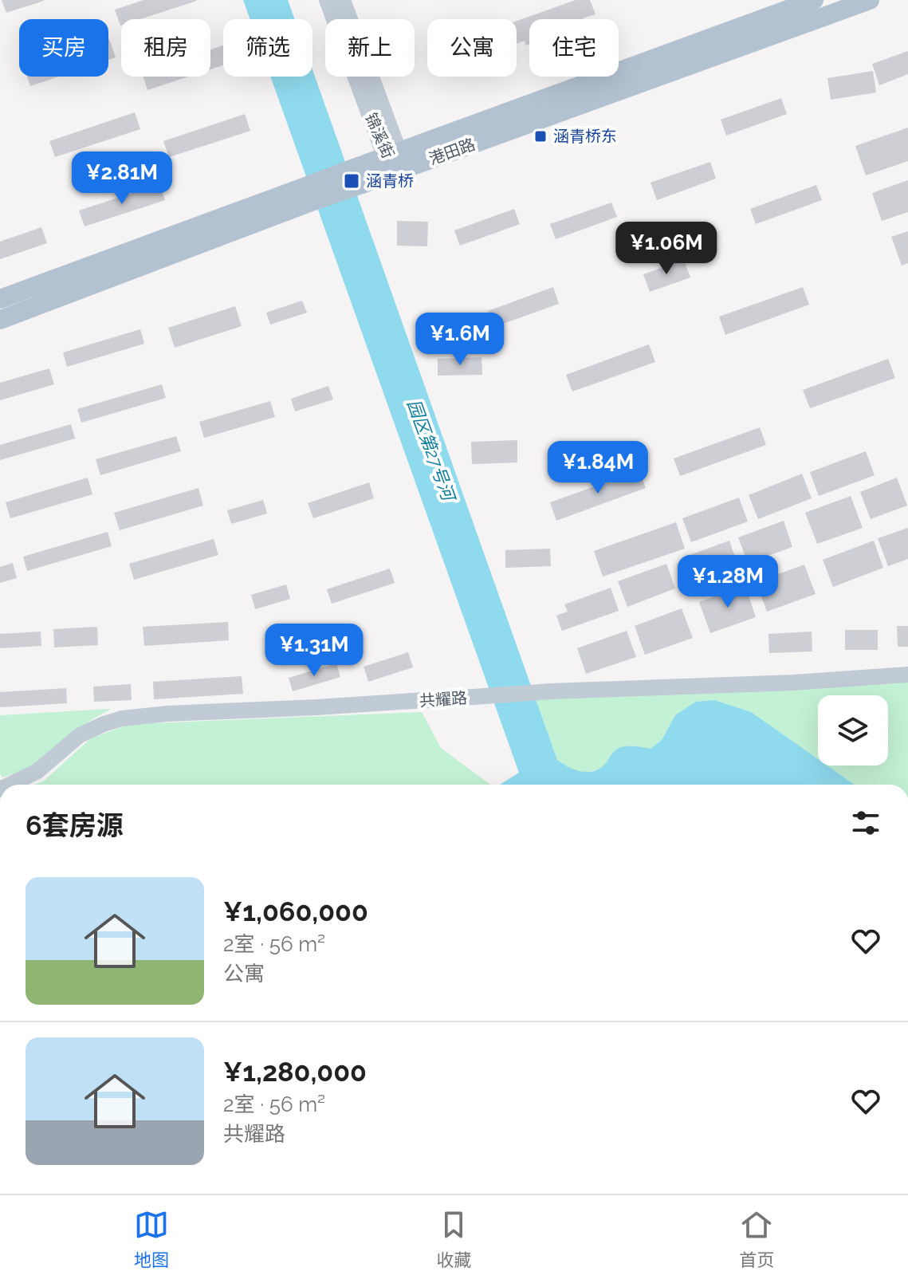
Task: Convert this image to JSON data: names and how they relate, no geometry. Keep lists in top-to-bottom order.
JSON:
{
  "streets": {
    "main road": ["港田路"],
    "street": ["锦溪街", "共耀路"]
  },
  "crossings": [
    ["锦溪街", "港田路"]
  ],
  "water": ["园区第27号河"],
  "places": {
    "transit": ["涵青桥东", "涵青桥"]
  },
  "page": {
    "chip": [
      "买房",
      "租房",
      "筛选",
      "新上",
      "公寓",
      "住宅"
    ],
    "price": [
      "¥2.81M",
      "¥1.06M",
      "¥1.6M",
      "¥1.84M",
      "¥1.28M",
      "¥1.31M"
    ],
    "heading": "6套房源",
    "list": [
      {
        "name": "¥1,060,000",
        "note": "2室 · 56 m² · 公寓"
      },
      {
        "name": "¥1,280,000",
        "note": "2室 · 56 m² · 共耀路"
      }
    ],
    "tabs": ["地图", "收藏", "首页"]
  }
}
